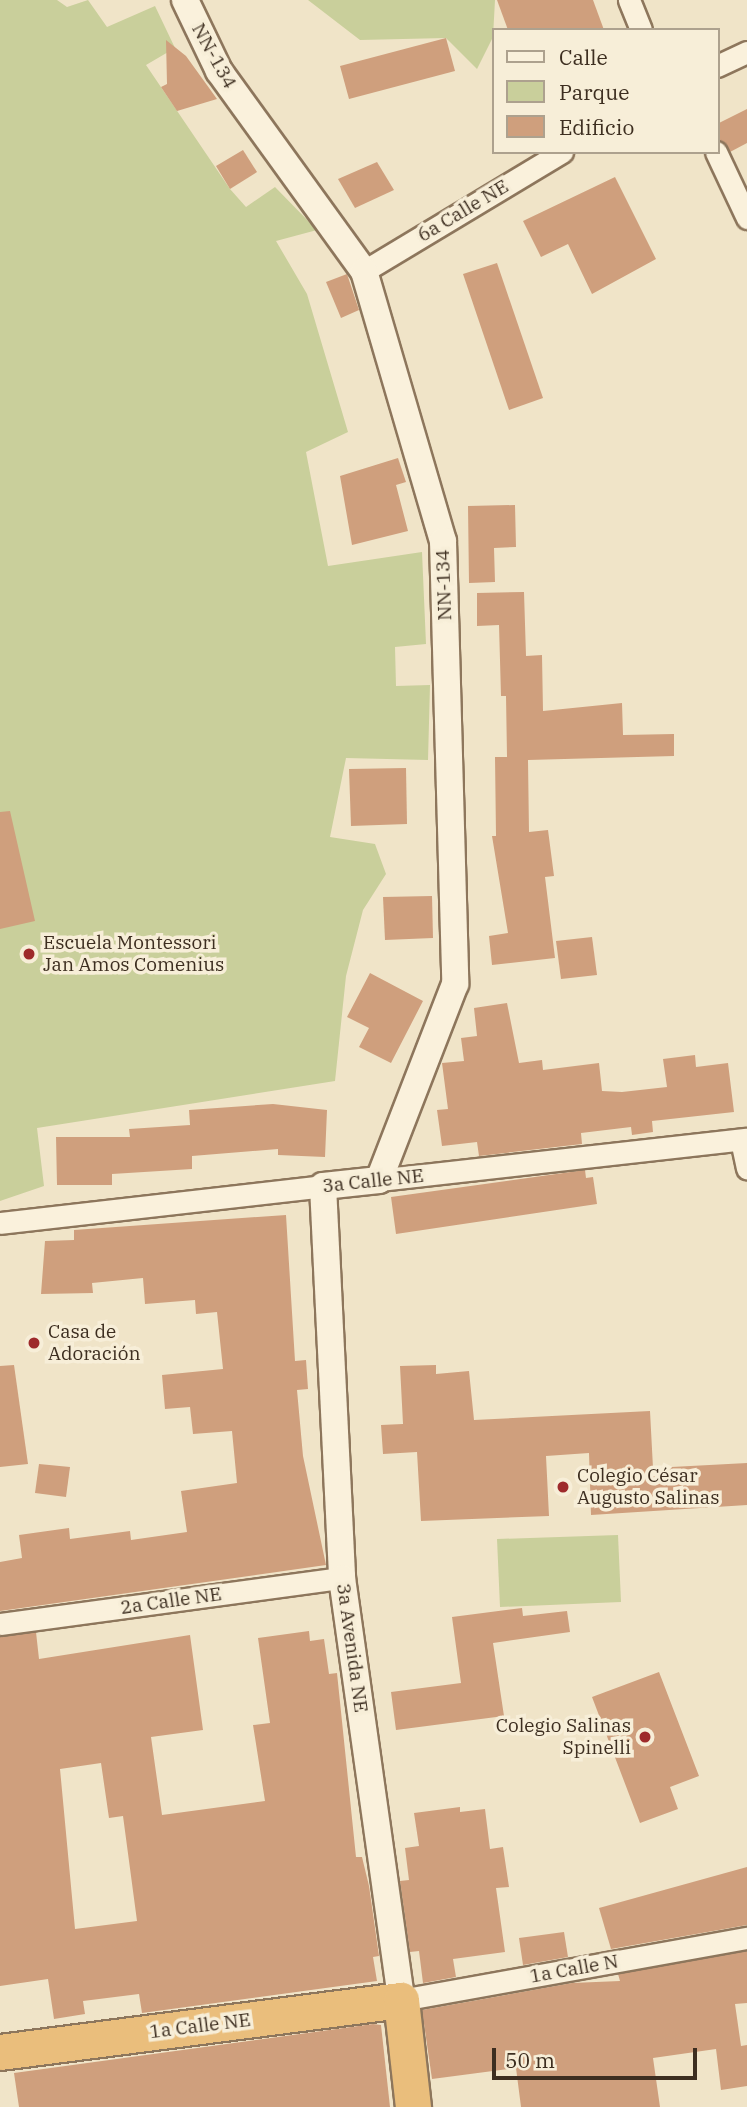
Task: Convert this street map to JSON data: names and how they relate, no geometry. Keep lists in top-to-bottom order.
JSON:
{
  "streets": {
    "highway": ["3a Avenida NE", "1a Calle NE"],
    "street": [
      "NN-134",
      "6a Calle NE",
      "3a Calle NE",
      "2a Calle NE",
      "1a Calle N"
    ]
  },
  "crossings": [
    ["NN-134", "6a Calle NE"],
    ["NN-134", "3a Calle NE"],
    ["3a Calle NE", "3a Avenida NE"],
    ["2a Calle NE", "3a Avenida NE"],
    ["3a Avenida NE", "1a Calle N"],
    ["3a Avenida NE", "1a Calle NE"],
    ["1a Calle N", "1a Calle NE"]
  ],
  "places": [
    "Escuela Montessori Jan Amos Comenius",
    "Casa de Adoración",
    "Colegio César Augusto Salinas",
    "Colegio Salinas Spinelli"
  ],
  "legend": ["Calle", "Parque", "Edificio"],
  "scale_bar": "50 m"
}
